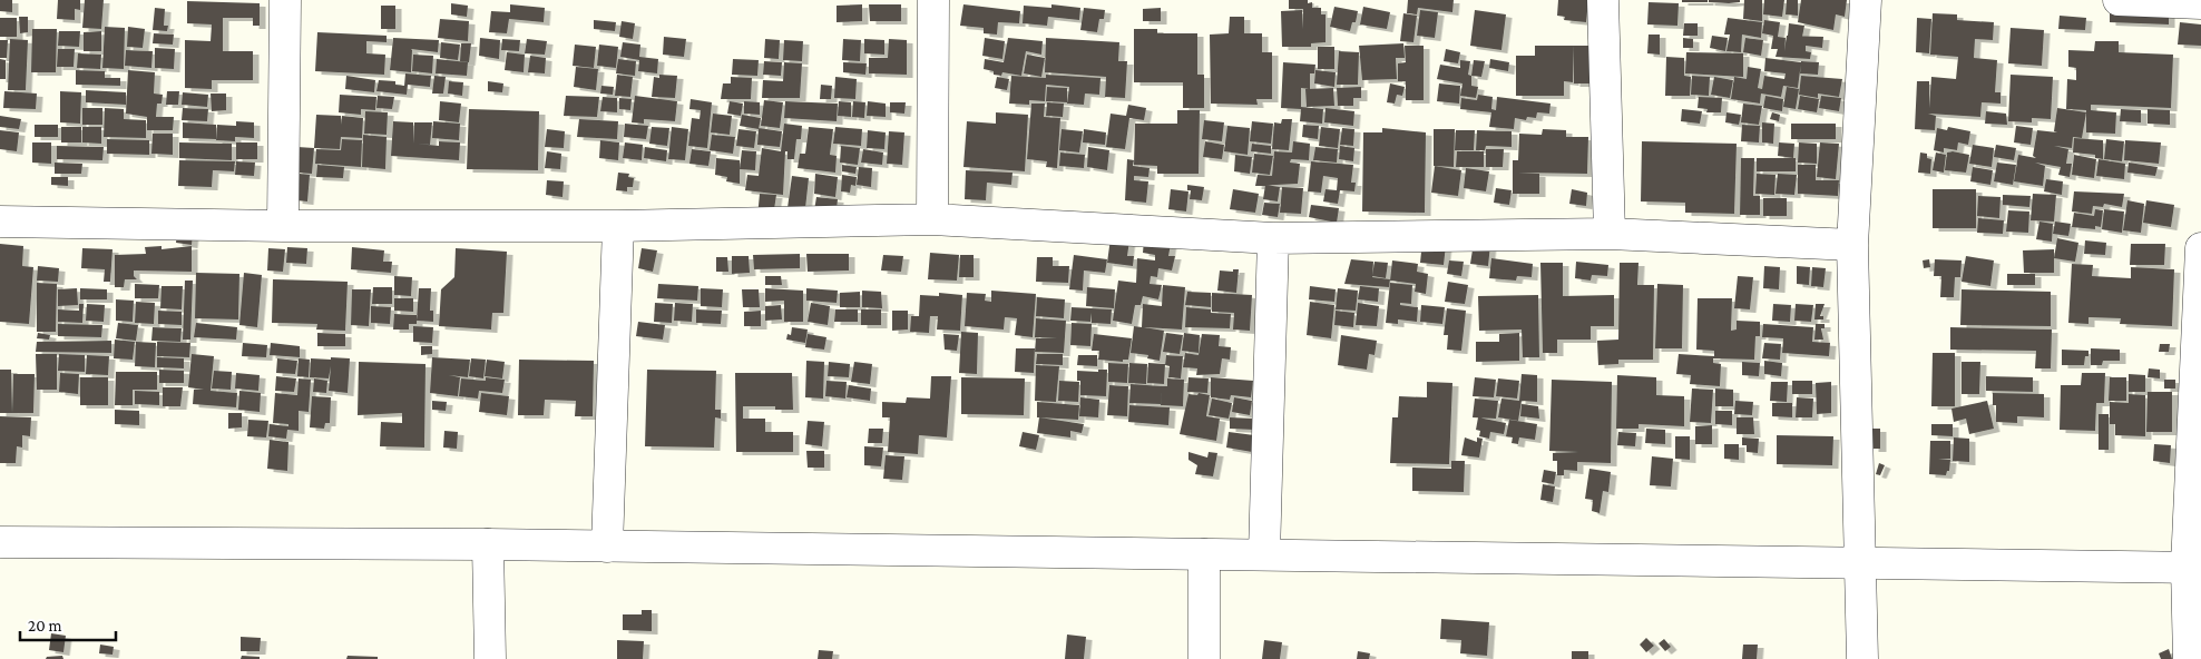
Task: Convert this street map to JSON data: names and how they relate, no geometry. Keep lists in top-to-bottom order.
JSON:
{
  "scale_bar": "20 m"
}
